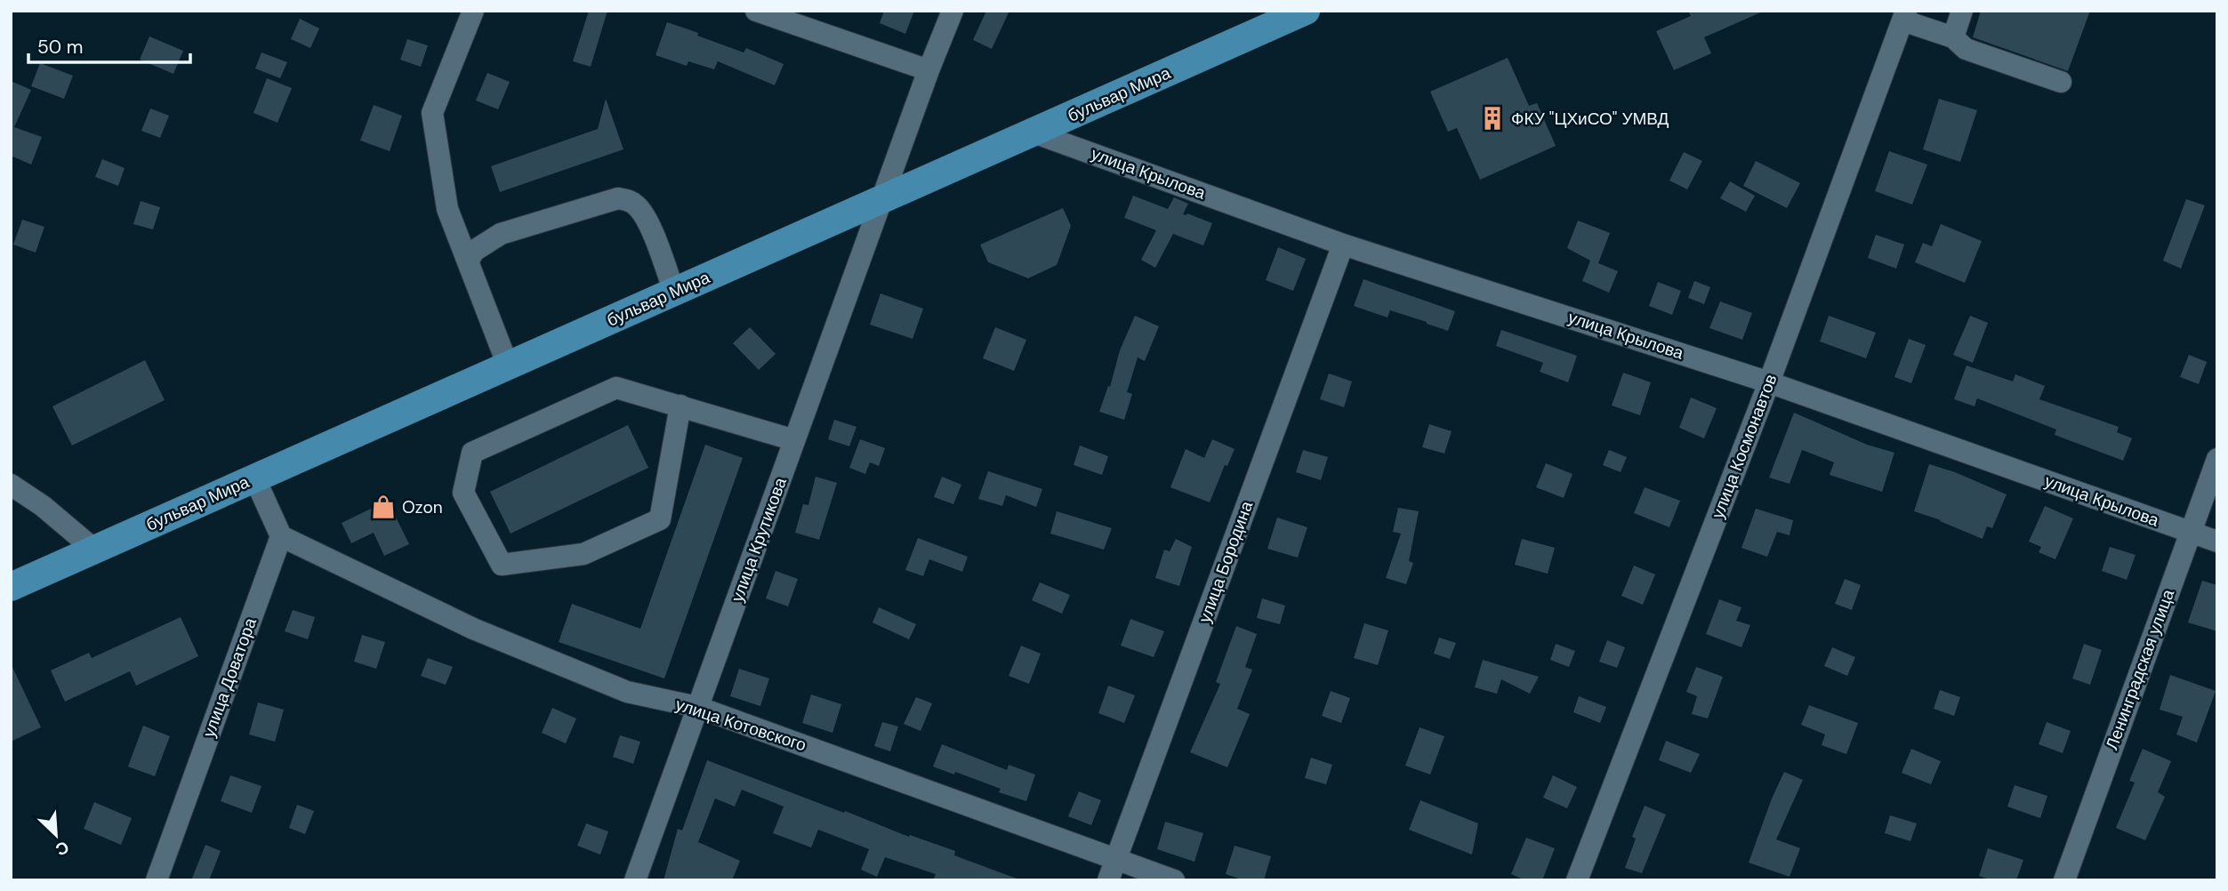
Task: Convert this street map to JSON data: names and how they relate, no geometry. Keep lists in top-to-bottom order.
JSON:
{
  "streets": {
    "main road": ["бульвар Мира"],
    "street": [
      "улица Крылова",
      "улица Космонавтов",
      "улица Крутикова",
      "улица Бородина",
      "Ленинградская улица",
      "улица Доватора",
      "улица Котовского"
    ]
  },
  "crossings": [
    ["бульвар Мира", "улица Крылова"],
    ["бульвар Мира", "улица Крутикова"],
    ["улица Крылова", "улица Космонавтов"],
    ["улица Крылова", "улица Бородина"],
    ["улица Крылова", "Ленинградская улица"],
    ["улица Крутикова", "улица Котовского"],
    ["улица Бородина", "улица Котовского"],
    ["улица Доватора", "улица Котовского"]
  ],
  "places": {
    "building": ["ФКУ \"ЦХиСО\" УМВД"],
    "shop": ["Ozon"]
  },
  "scale_bar": "50 m",
  "north": "bottom right"
}
